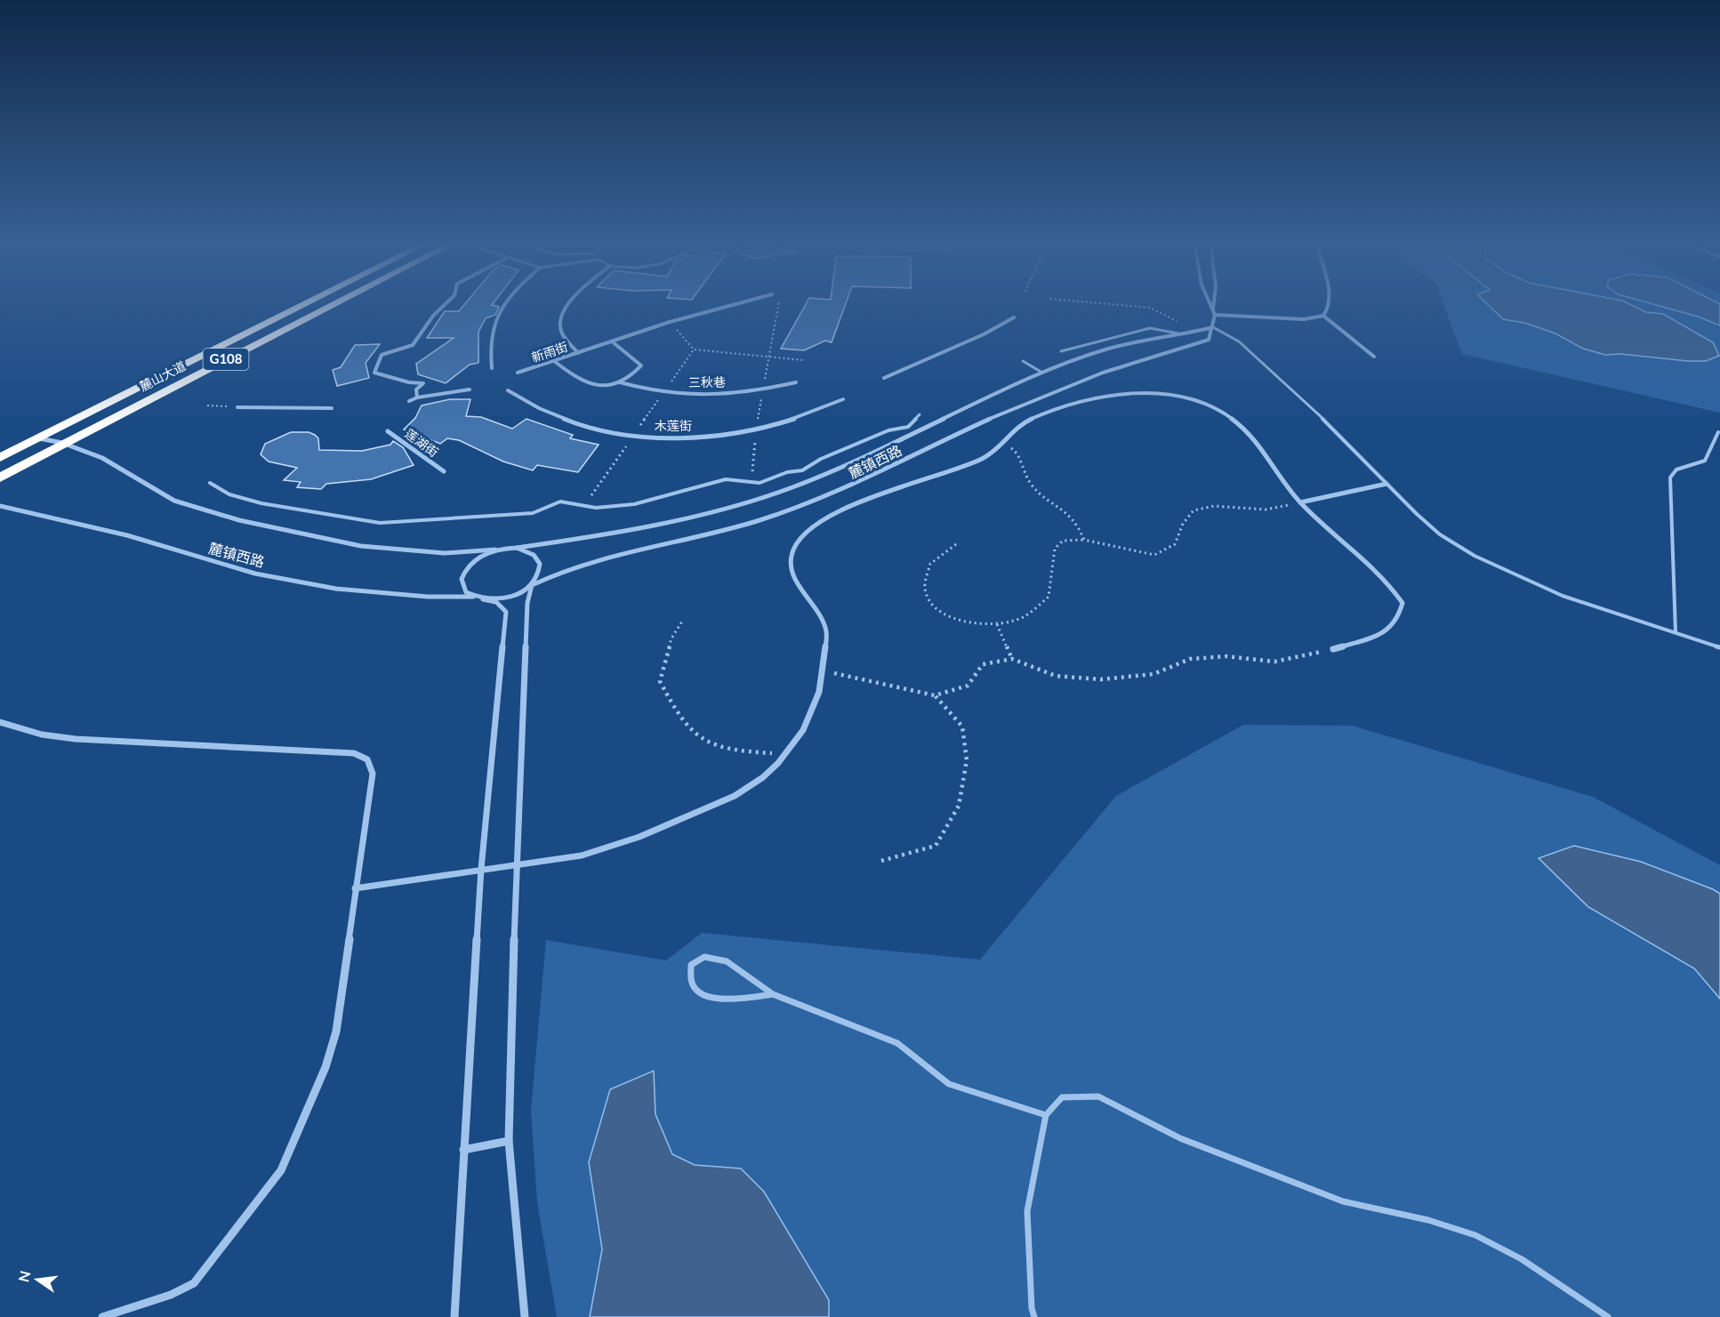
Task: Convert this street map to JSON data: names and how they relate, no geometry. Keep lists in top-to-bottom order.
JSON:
{
  "streets": {
    "highway": ["G108", "麓山大道"],
    "street": [
      "新雨街",
      "三秋巷",
      "木莲街",
      "莲湖街",
      "麓镇西路"
    ]
  },
  "crossings": [
    ["新雨街", "三秋巷"]
  ],
  "north": "left"
}
